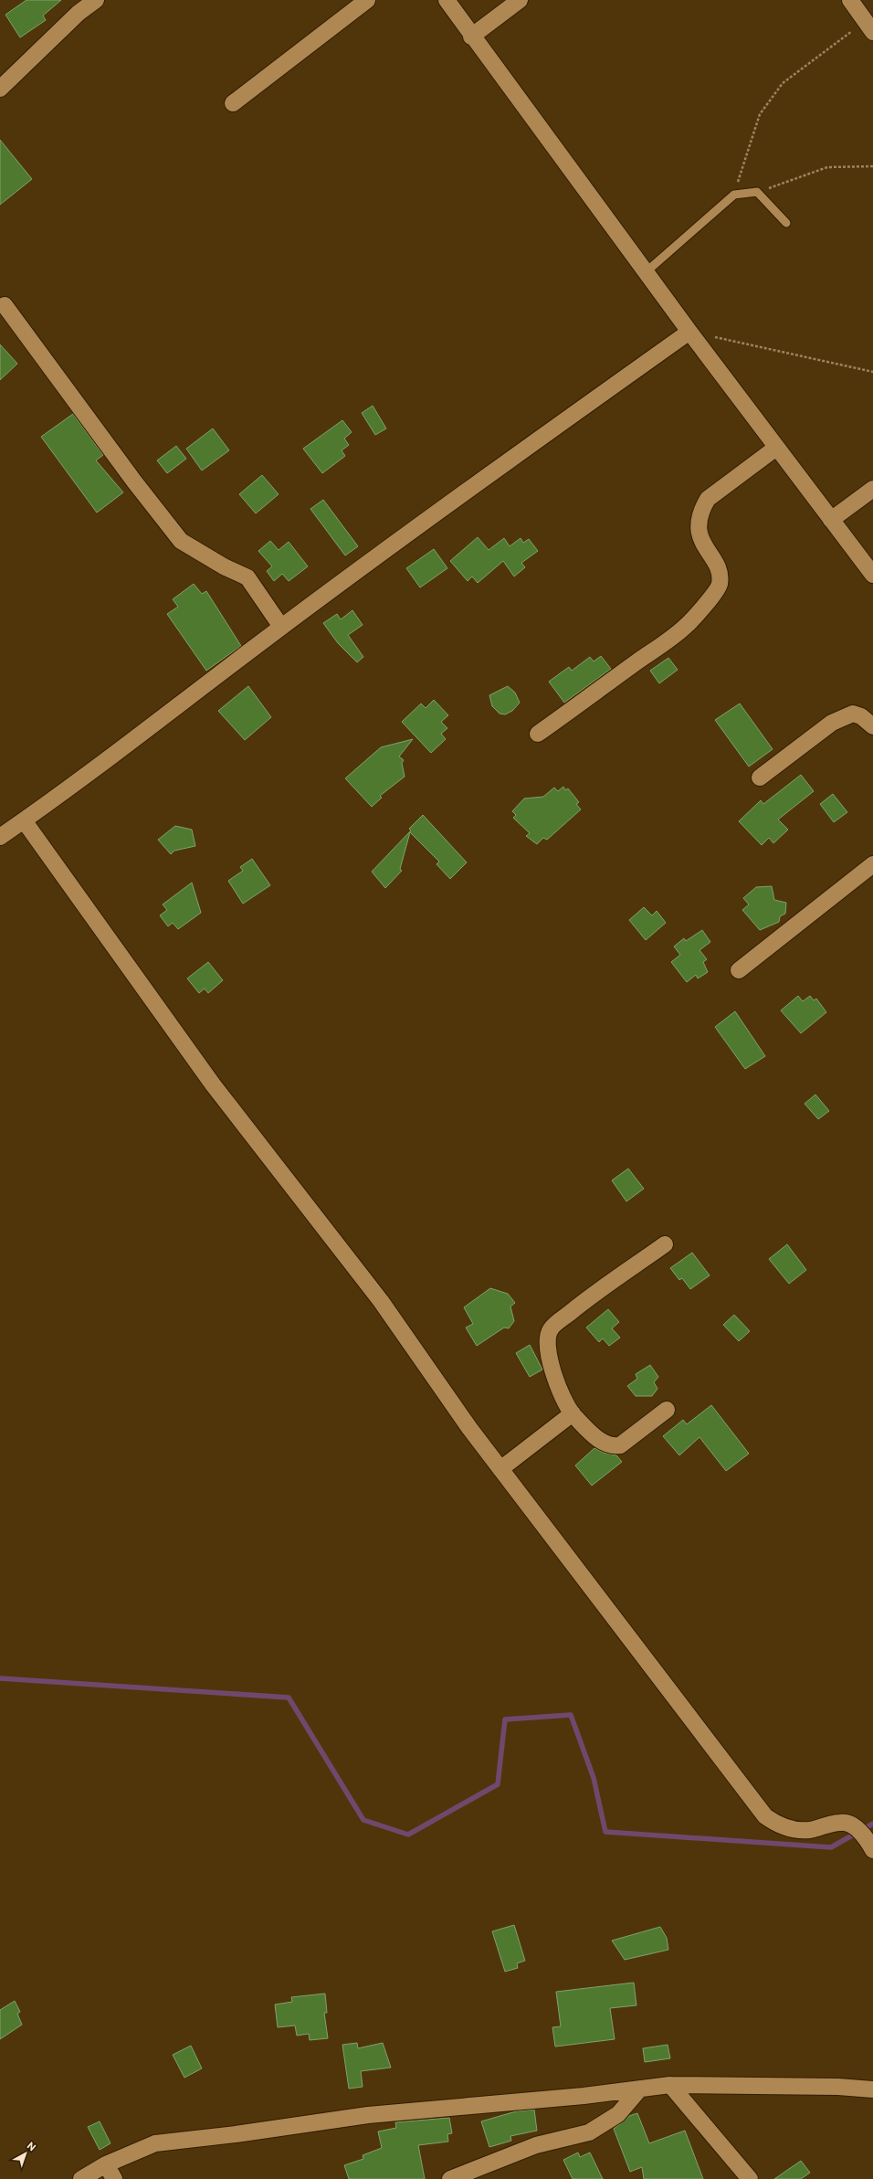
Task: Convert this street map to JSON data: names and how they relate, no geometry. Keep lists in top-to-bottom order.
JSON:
{
  "north": "top right"
}
